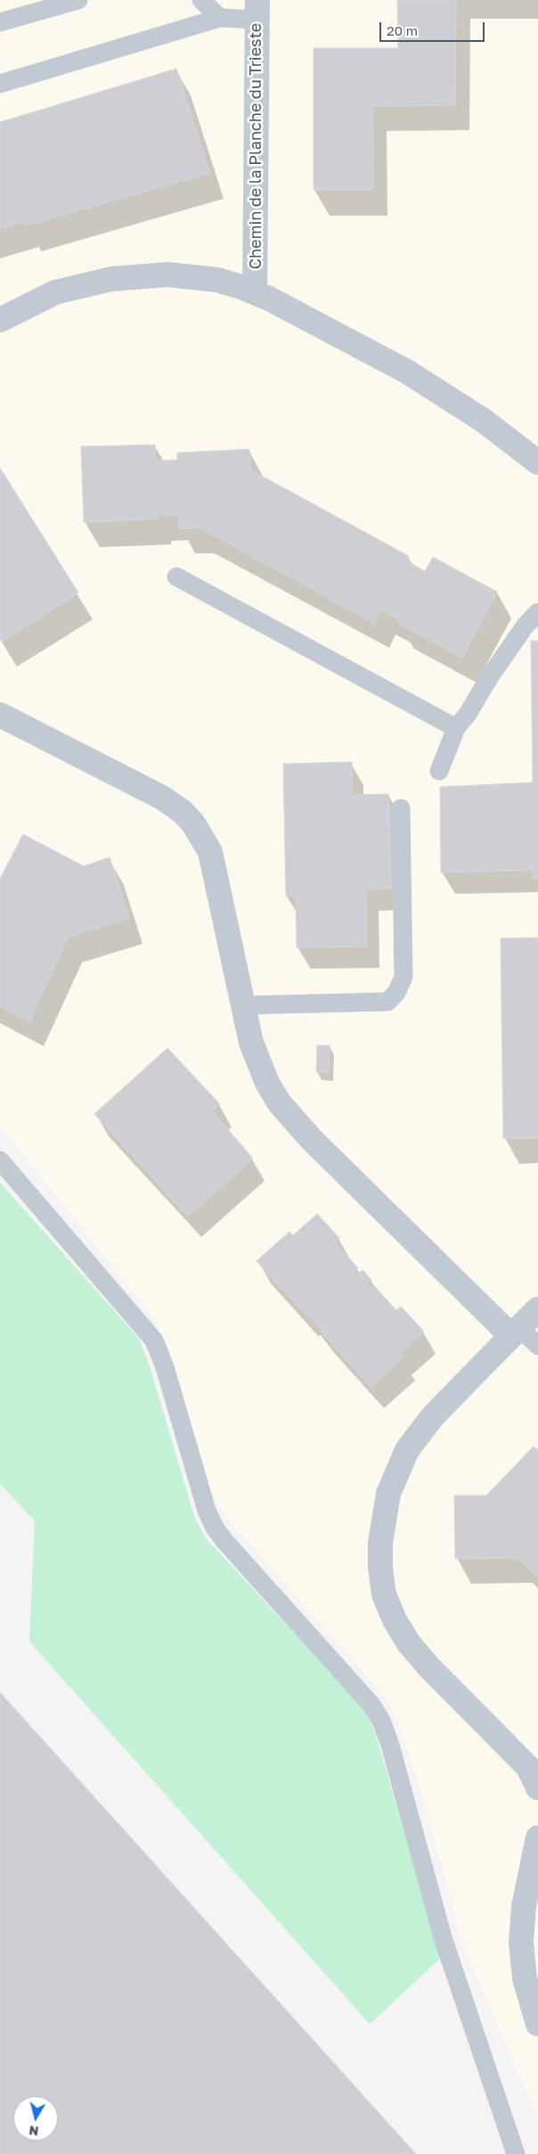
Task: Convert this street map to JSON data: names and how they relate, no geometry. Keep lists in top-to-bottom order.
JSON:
{
  "streets": {
    "street": ["Chemin de la Planche du Trieste"]
  },
  "scale_bar": "20 m",
  "north": "bottom"
}
